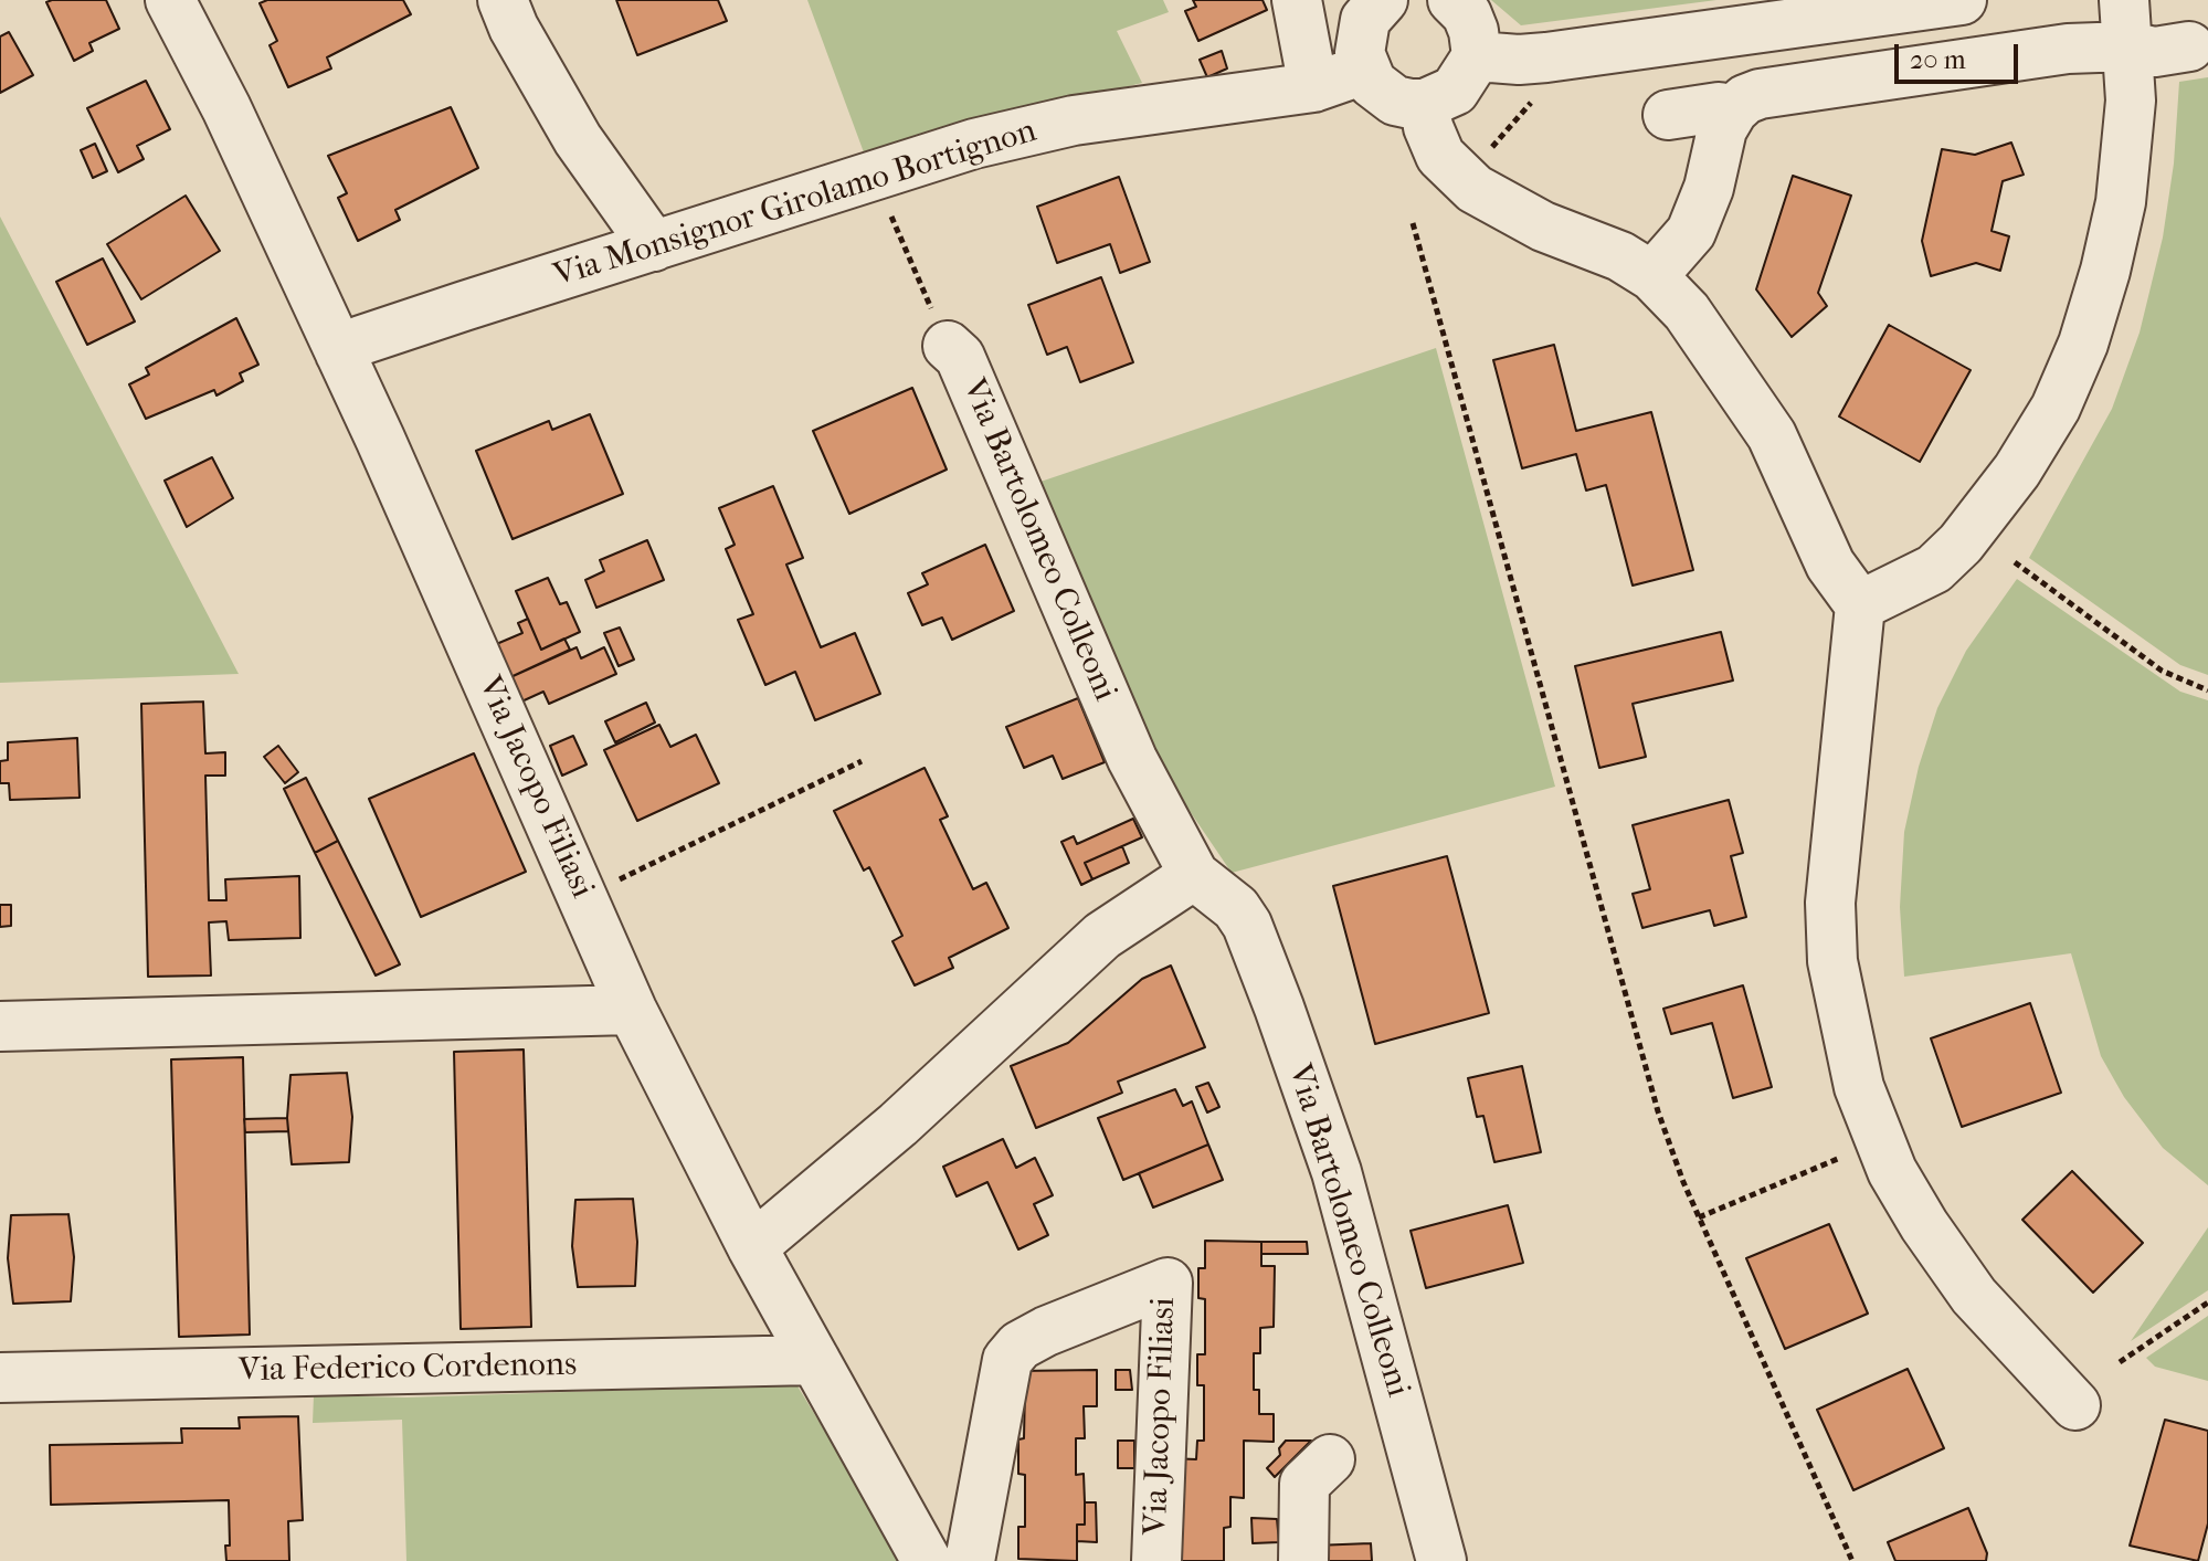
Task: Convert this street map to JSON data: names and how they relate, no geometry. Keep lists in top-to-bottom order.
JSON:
{
  "streets": {
    "street": [
      "Via Monsignor Girolamo Bortignon",
      "Via Bartolomeo Colleoni",
      "Via Jacopo Filiasi",
      "Via Federico Cordenons"
    ]
  },
  "crossings": [
    ["Via Monsignor Girolamo Bortignon", "Via Jacopo Filiasi"],
    ["Via Jacopo Filiasi", "Via Federico Cordenons"]
  ],
  "scale_bar": "20 m"
}
